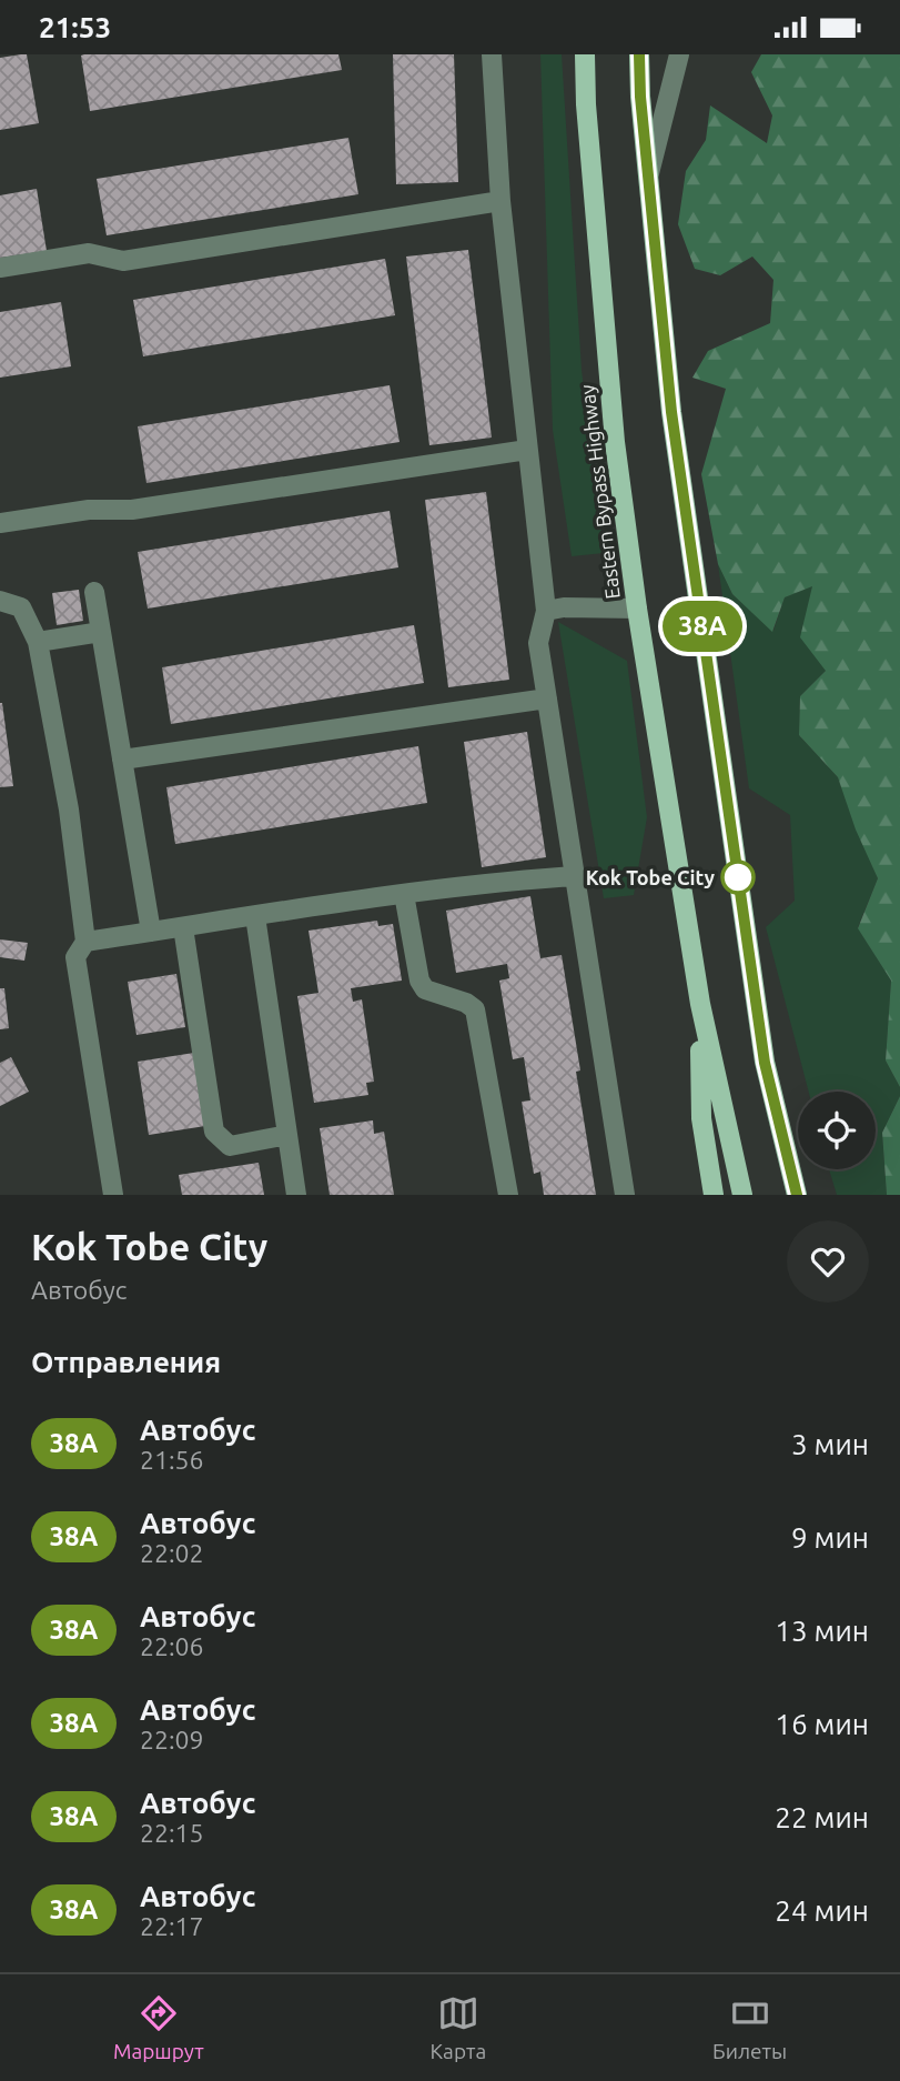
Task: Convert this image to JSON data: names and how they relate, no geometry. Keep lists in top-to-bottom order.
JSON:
{
  "streets": {
    "main road": ["Eastern Bypass Highway"]
  },
  "places": ["Kok Tobe City"],
  "lines": ["bus line 38А"],
  "page": {
    "status": "21:53",
    "on_map": "38А",
    "heading": [
      ["Kok Tobe City", "Автобус"],
      "Отправления"
    ],
    "list": [
      {
        "mark": "38А",
        "name": "Автобус",
        "note": "21:56",
        "value": "3 мин"
      },
      {
        "mark": "38А",
        "name": "Автобус",
        "note": "22:02",
        "value": "9 мин"
      },
      {
        "mark": "38А",
        "name": "Автобус",
        "note": "22:06",
        "value": "13 мин"
      },
      {
        "mark": "38А",
        "name": "Автобус",
        "note": "22:09",
        "value": "16 мин"
      },
      {
        "mark": "38А",
        "name": "Автобус",
        "note": "22:15",
        "value": "22 мин"
      },
      {
        "mark": "38А",
        "name": "Автобус",
        "note": "22:17",
        "value": "24 мин"
      }
    ],
    "tabs": ["Маршрут", "Карта", "Билеты"]
  }
}
